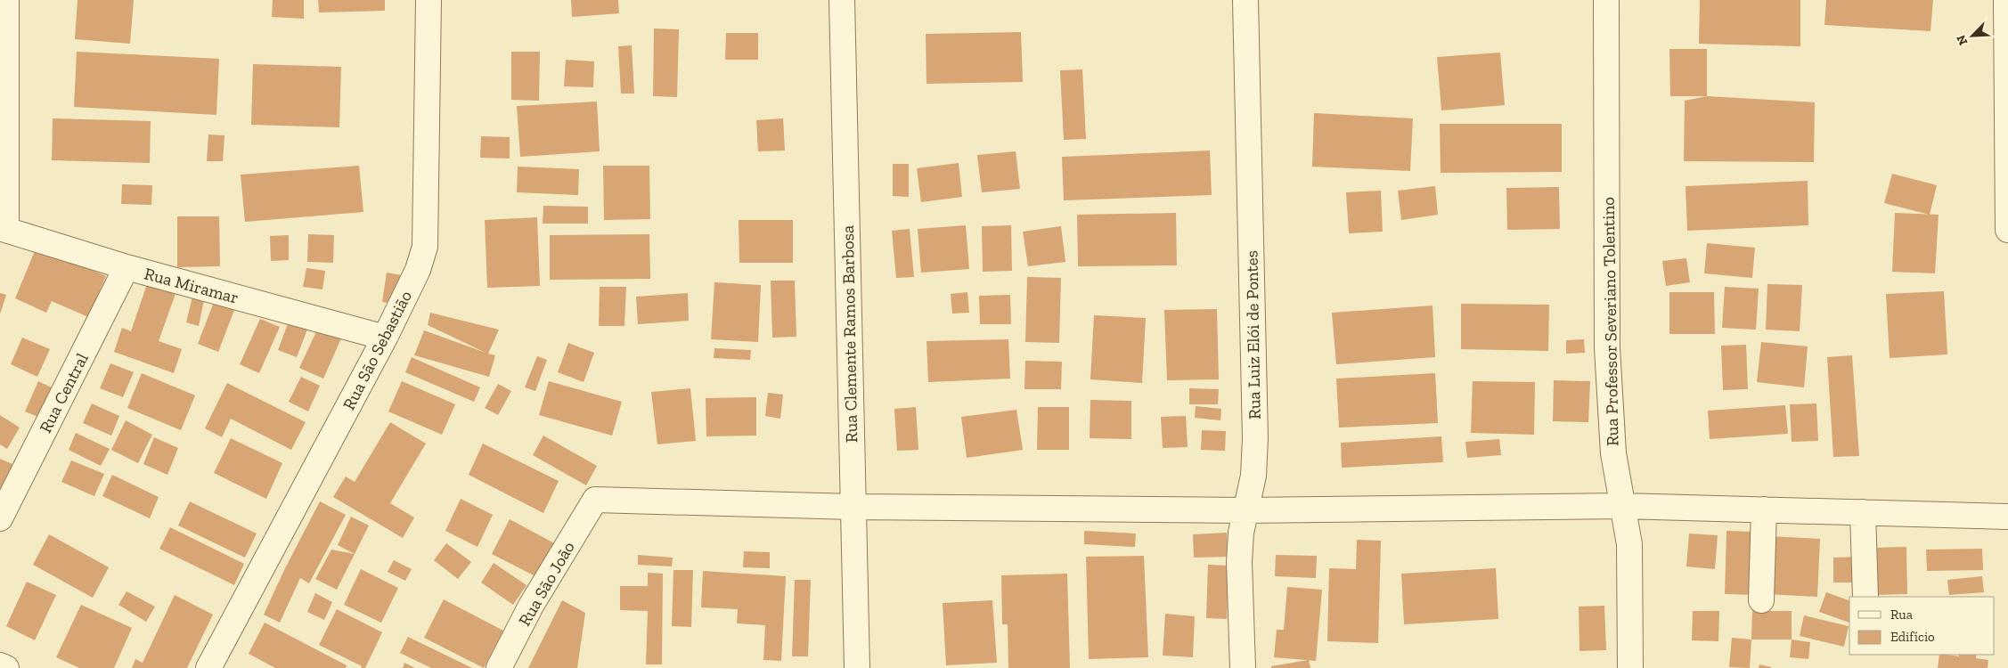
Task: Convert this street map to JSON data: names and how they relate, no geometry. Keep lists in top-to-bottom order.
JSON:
{
  "streets": {
    "street": [
      "Rua Miramar",
      "Rua Professor Severiano Tolentino",
      "Rua Clemente Ramos Barbosa",
      "Rua Luiz Elói de Pontes",
      "Rua São Sebastião",
      "Rua Central",
      "Rua São João"
    ]
  },
  "crossings": [
    ["Rua Miramar", "Rua São Sebastião"],
    ["Rua Miramar", "Rua Central"],
    ["Rua Clemente Ramos Barbosa", "Rua São João"]
  ],
  "legend": ["Rua", "Edifício"],
  "north": "bottom left"
}
